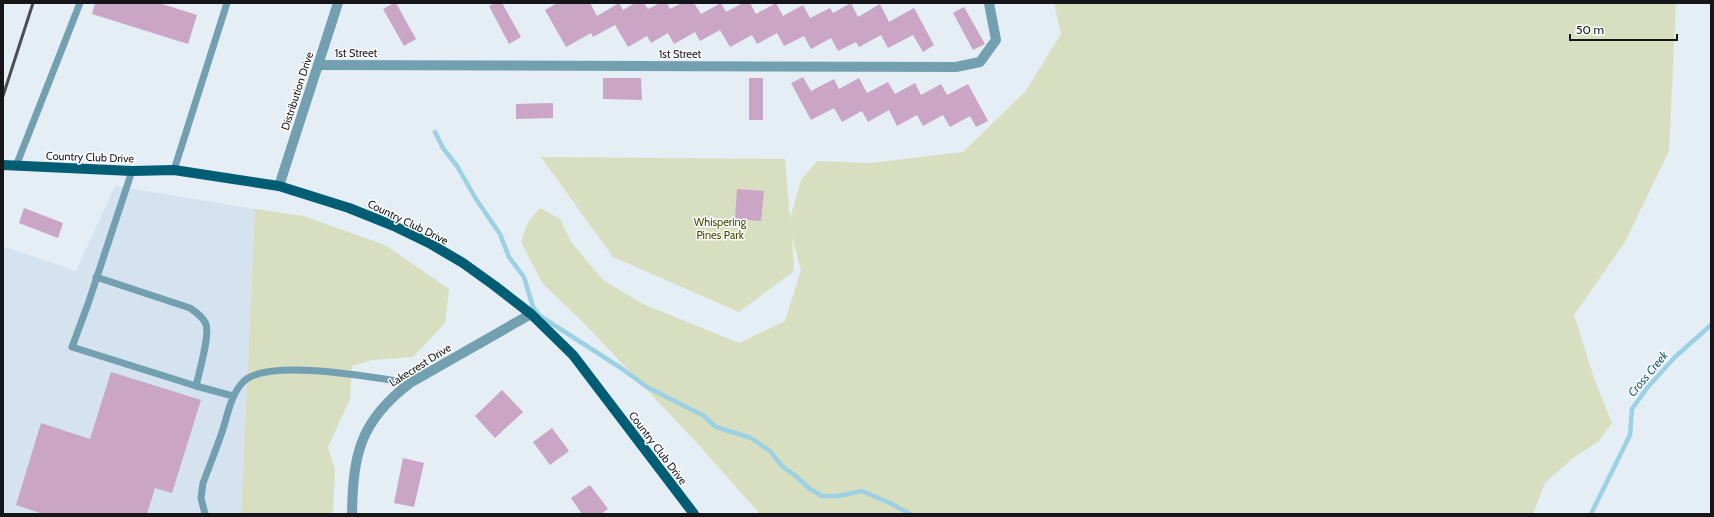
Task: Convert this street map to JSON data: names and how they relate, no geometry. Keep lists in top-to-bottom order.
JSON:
{
  "streets": {
    "main road": ["Country Club Drive"],
    "street": ["1st Street", "Distribution Drive", "Lakecrest Drive"]
  },
  "crossings": [
    ["1st Street", "Distribution Drive"],
    ["Distribution Drive", "Country Club Drive"],
    ["Country Club Drive", "Lakecrest Drive"]
  ],
  "water": ["Cross Creek"],
  "parks": ["Whispering Pines Park"],
  "scale_bar": "50 m"
}
